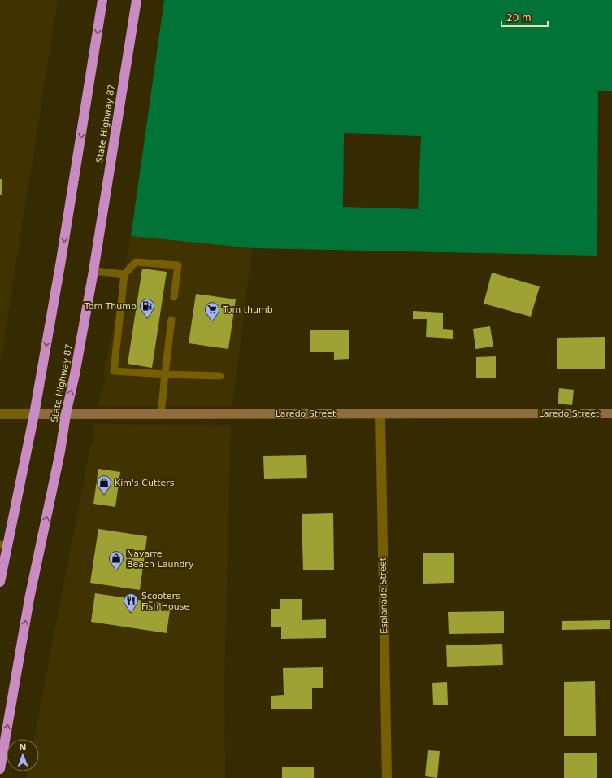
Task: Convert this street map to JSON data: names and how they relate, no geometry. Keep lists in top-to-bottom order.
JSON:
{
  "streets": {
    "highway": ["State Highway 87"],
    "street": ["Laredo Street", "Esplanade Street"]
  },
  "crossings": [
    ["State Highway 87", "Laredo Street"],
    ["Laredo Street", "Esplanade Street"]
  ],
  "places": {
    "fuel station": ["Tom Thumb"],
    "supermarket": ["Tom thumb"],
    "shop": ["Kim's Cutters", "Navarre Beach Laundry"],
    "restaurant": ["Scooters Fish House"]
  },
  "scale_bar": "20 m",
  "north": "top"
}
